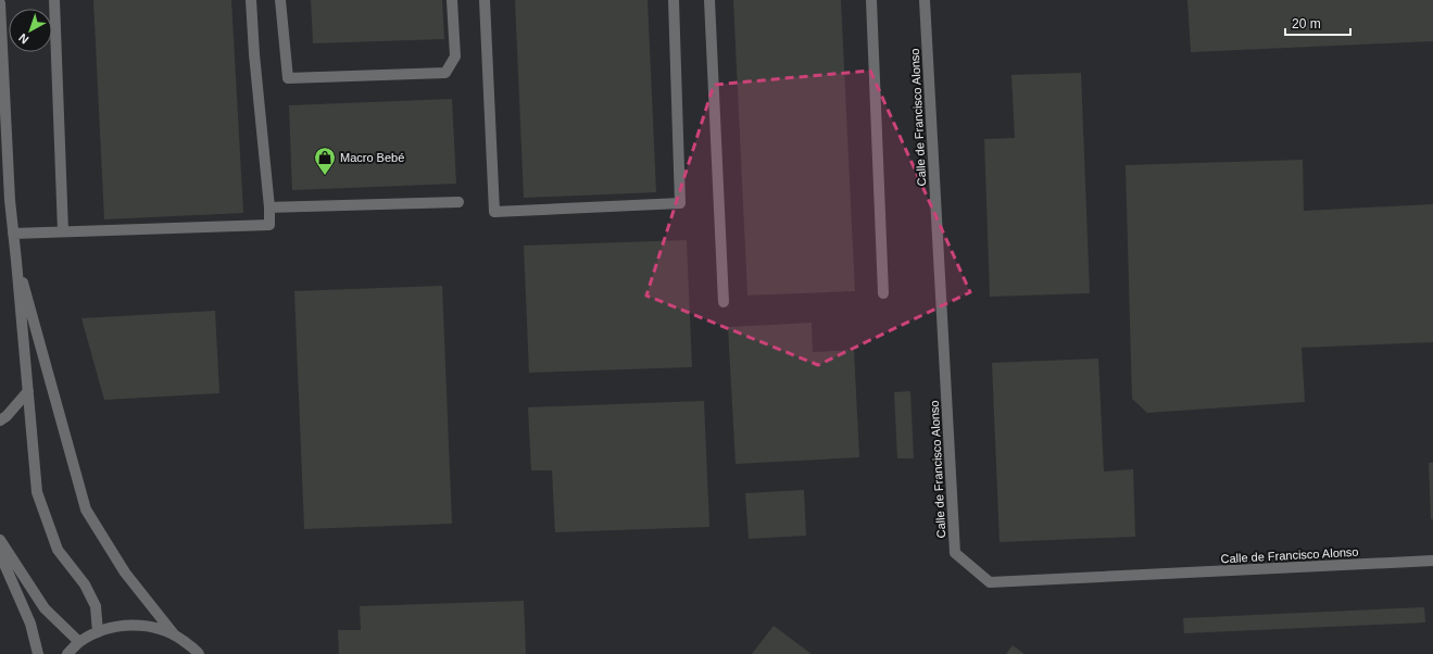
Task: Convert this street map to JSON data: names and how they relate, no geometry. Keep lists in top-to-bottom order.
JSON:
{
  "streets": {
    "street": ["Calle de Francisco Alonso"]
  },
  "places": {
    "shop": ["Macro Bebé"]
  },
  "scale_bar": "20 m",
  "north": "bottom left"
}
